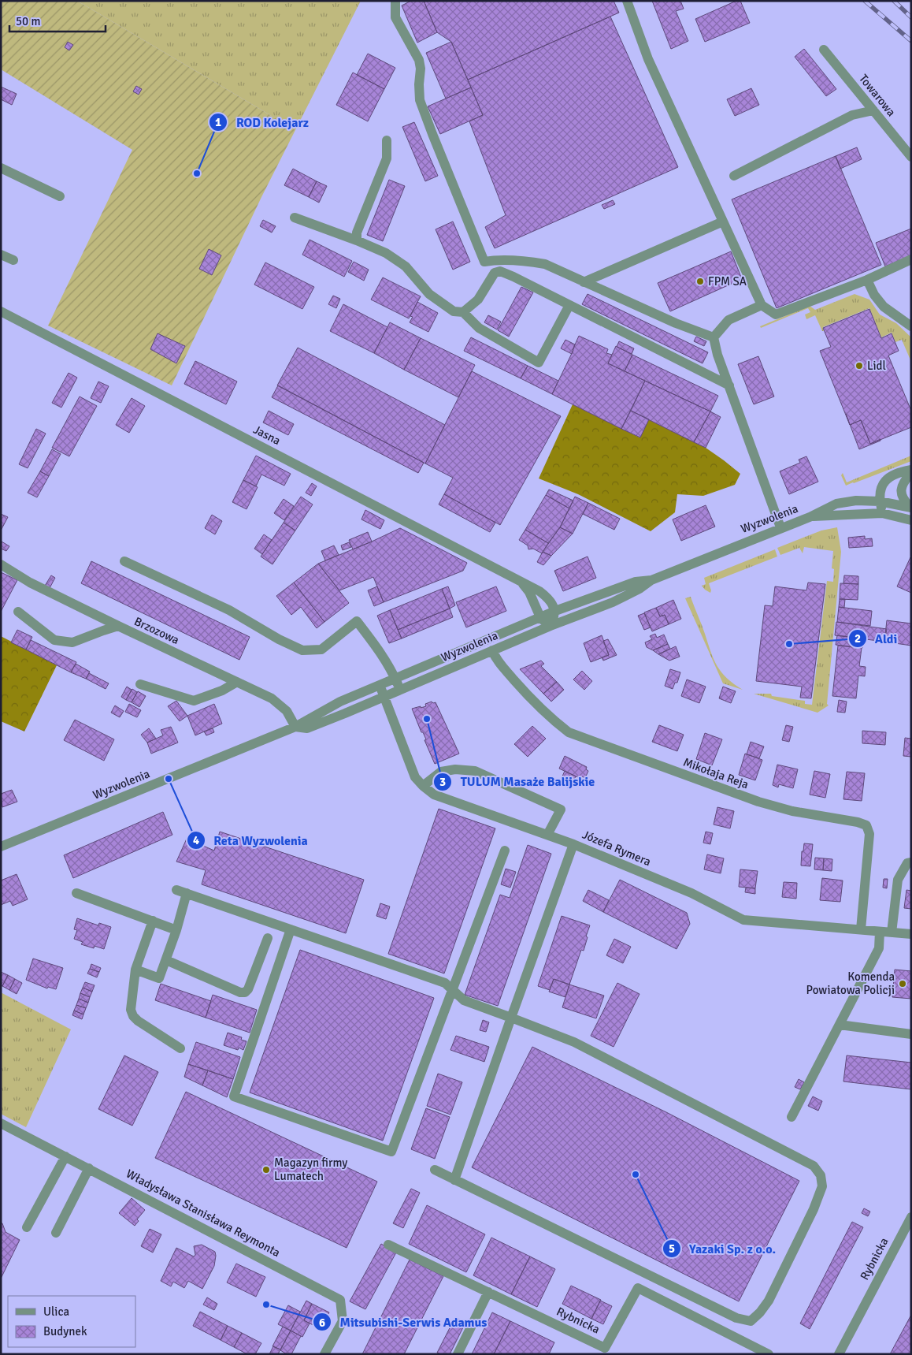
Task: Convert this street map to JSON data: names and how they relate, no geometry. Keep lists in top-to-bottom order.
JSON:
{
  "streets": {
    "street": [
      "Towarowa",
      "Jasna",
      "Wyzwolenia",
      "Brzozowa",
      "Mikołaja Reja",
      "Józefa Rymera",
      "Władysława Stanisława Reymonta",
      "Rybnicka"
    ]
  },
  "crossings": [
    ["Jasna", "Wyzwolenia"],
    ["Wyzwolenia", "Brzozowa"],
    ["Wyzwolenia", "Mikołaja Reja"],
    ["Wyzwolenia", "Józefa Rymera"],
    ["Mikołaja Reja", "Józefa Rymera"]
  ],
  "places": [
    "ROD Kolejarz",
    "FPM SA",
    "Lidl",
    "Aldi",
    "TULUM Masaże Balijskie",
    "Reta Wyzwolenia",
    "Komenda Powiatowa Policji",
    "Magazyn firmy Lumatech",
    "Yazaki Sp. z o.o.",
    "Mitsubishi-Serwis Adamus"
  ],
  "legend": ["Ulica", "Budynek"],
  "scale_bar": "50 m"
}
